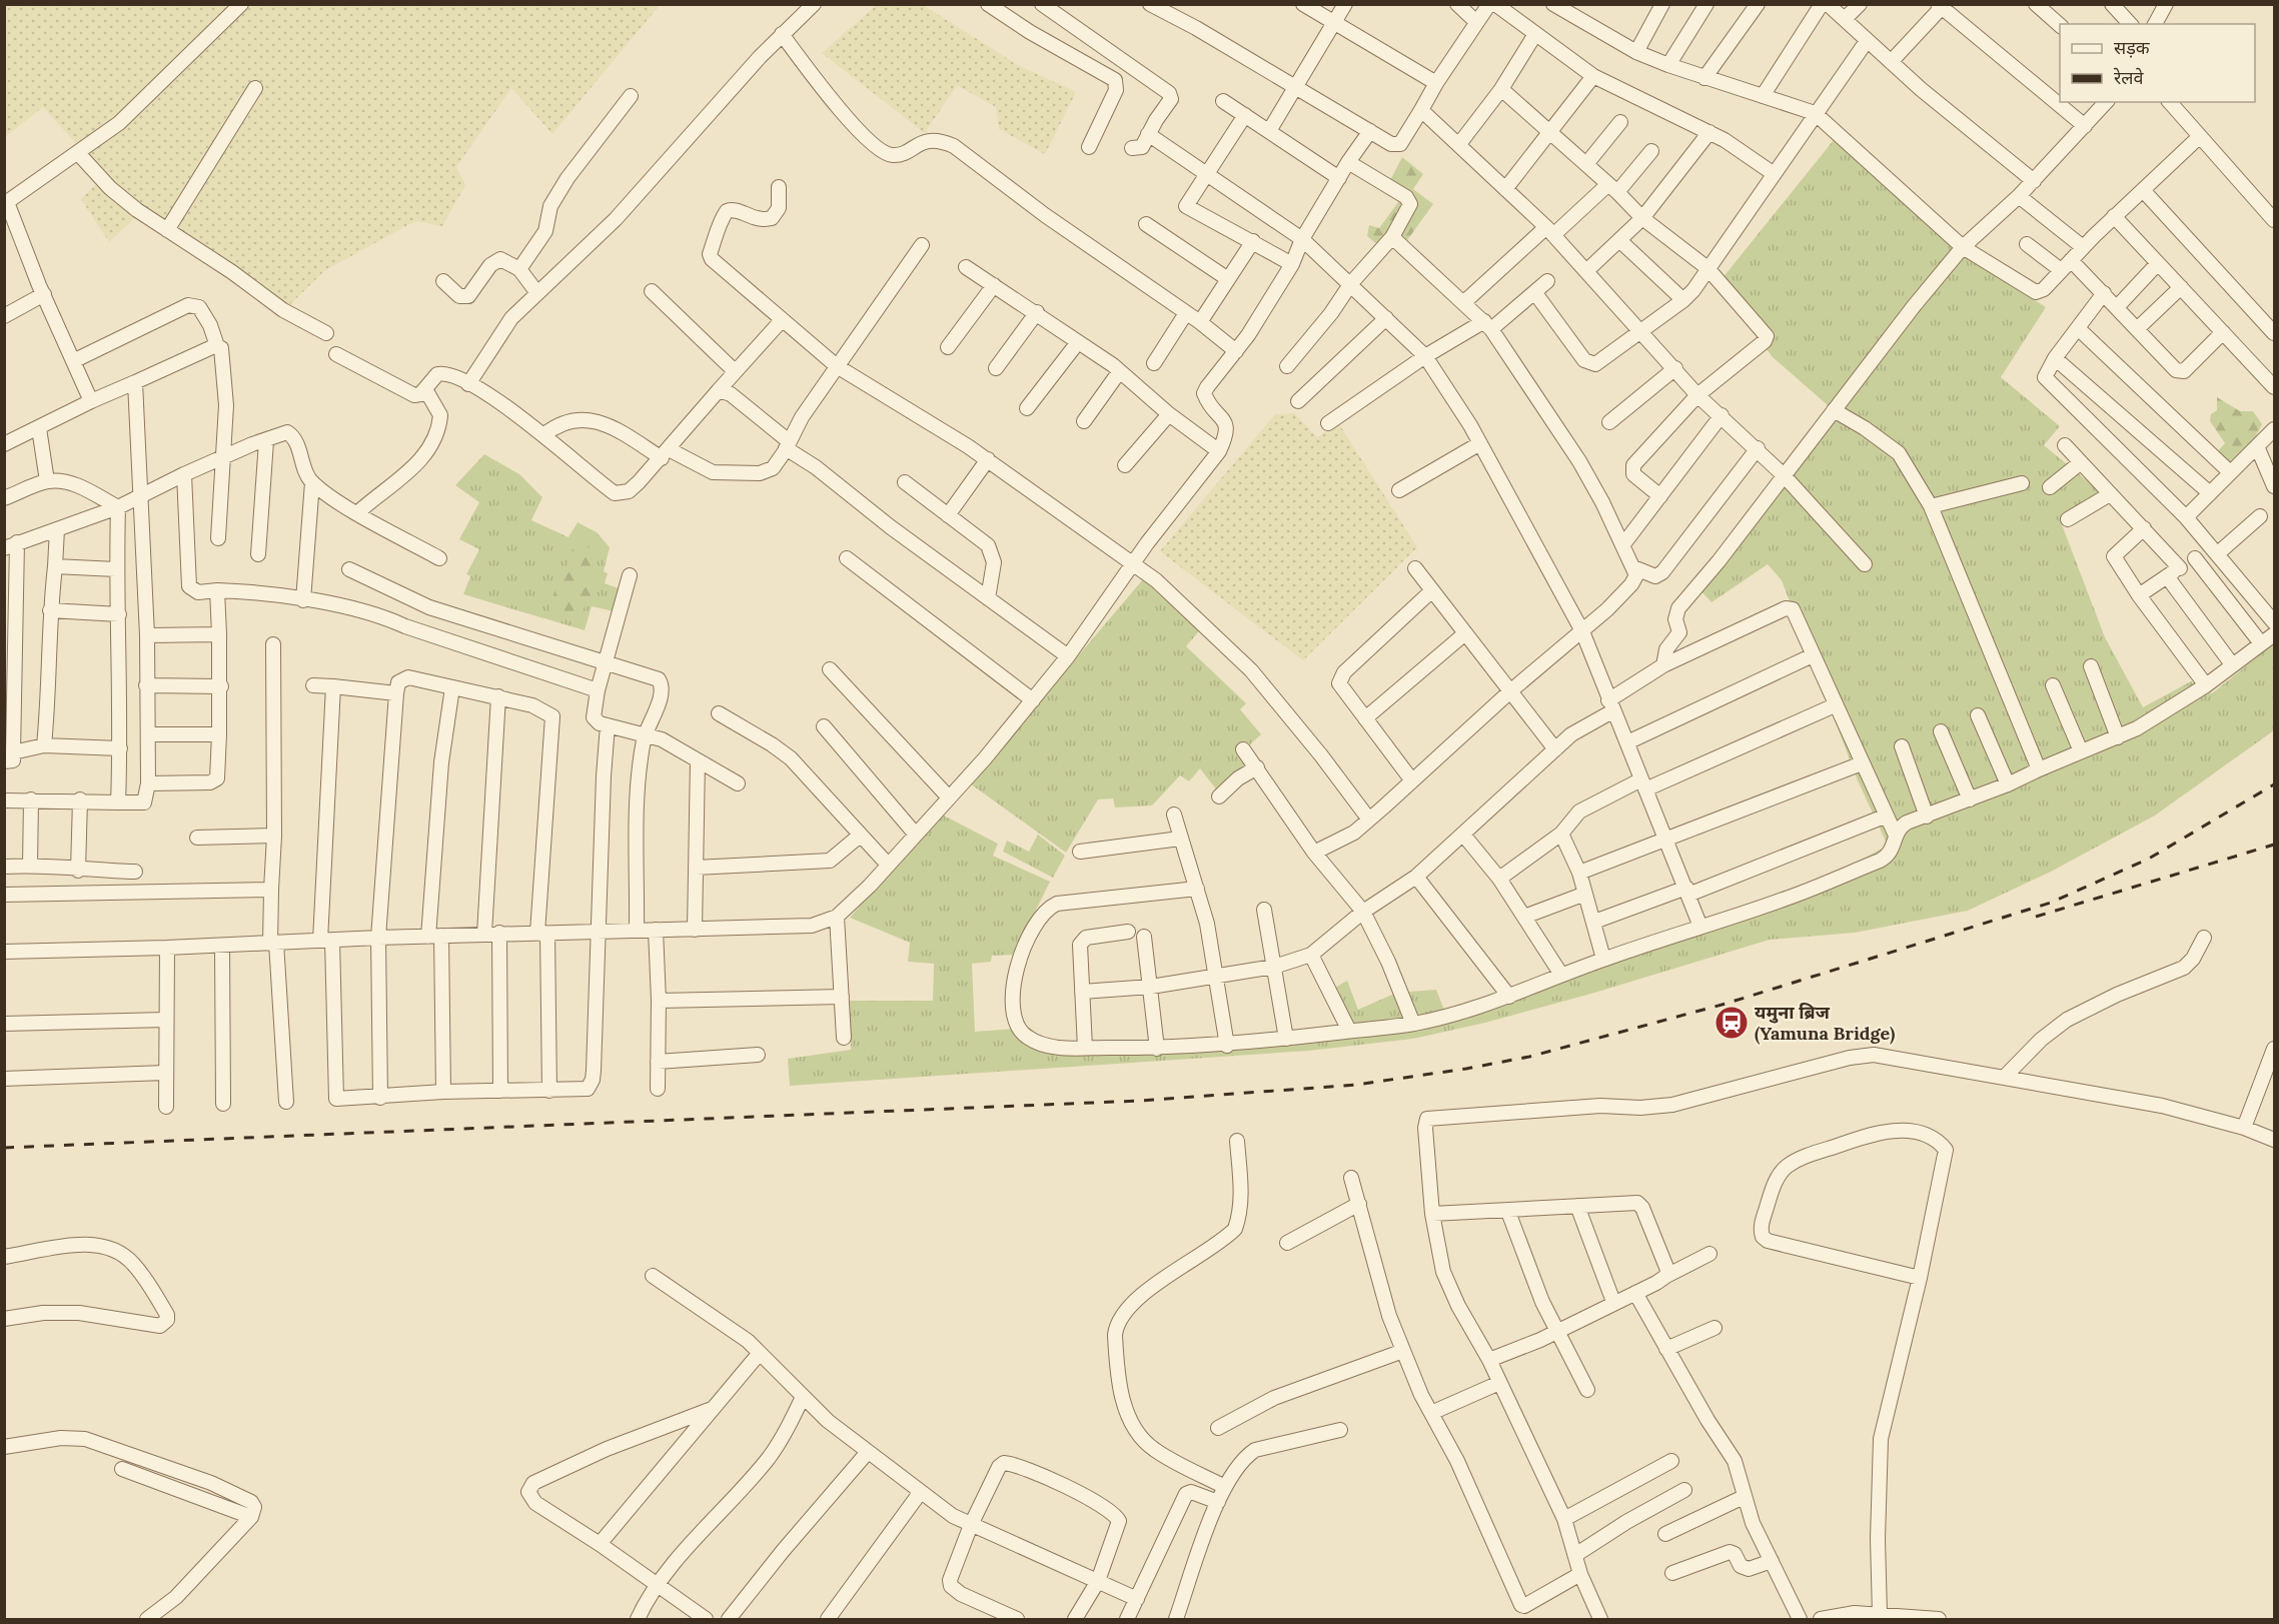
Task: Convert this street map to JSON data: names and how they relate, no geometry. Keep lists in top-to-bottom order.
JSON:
{
  "places": {
    "station": ["यमुना ब्रिज (Yamuna Bridge)"]
  },
  "legend": ["सड़क", "रेलवे"]
}
